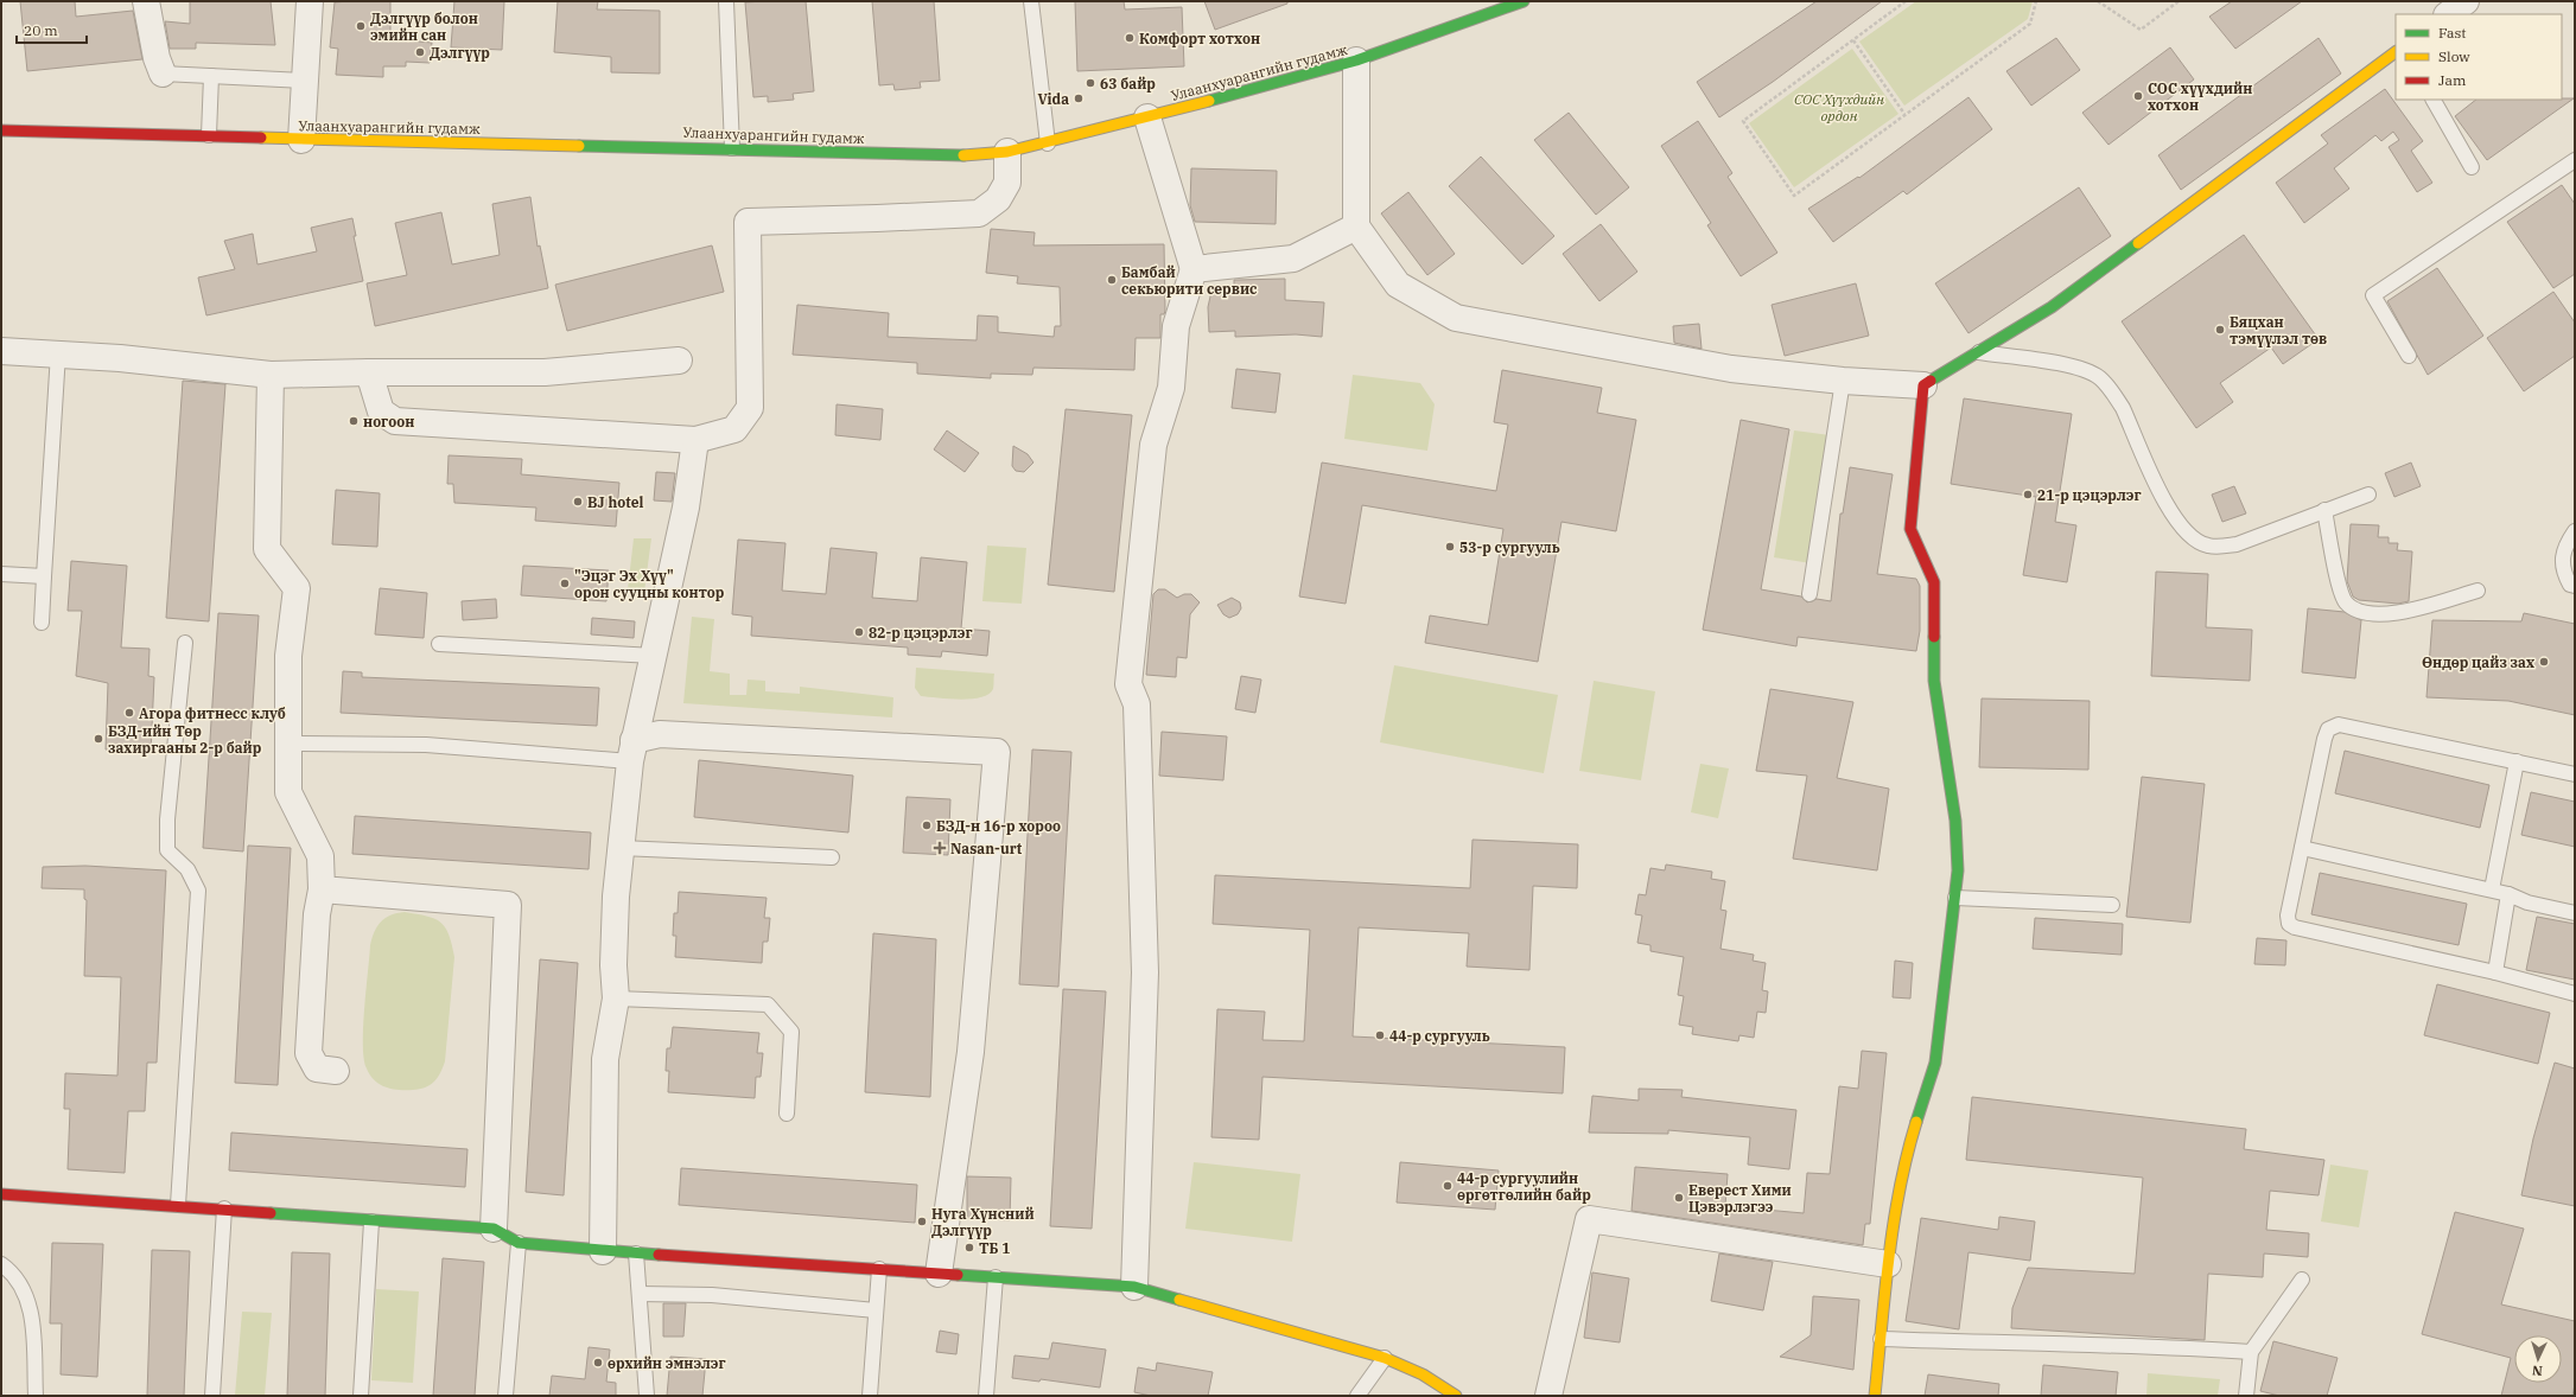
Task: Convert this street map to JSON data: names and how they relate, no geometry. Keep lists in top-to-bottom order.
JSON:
{
  "streets": {
    "street": ["Улаанхуарангийн гудамж"]
  },
  "parks": ["СОС Хүүхдийн ордон"],
  "places": {
    "other": [
      "Дэлгүүр болон эмийн сан",
      "Комфорт хотхон",
      "Дэлгүүр",
      "63 байр",
      "СОС хүүхдийн хотхон",
      "Vida",
      "Бамбай секьюрити сервис",
      "Бяцхан тэмүүлэл төв",
      "ногоон",
      "21-р цэцэрлэг",
      "BJ hotel",
      "53-р сургууль",
      "\"Эцэг Эх Хүү\" орон сууцны контор",
      "82-р цэцэрлэг",
      "Өндөр цайз зах",
      "Агора фитнесс клуб",
      "БЗД-ийн Төр захиргааны 2-р байр",
      "БЗД-н 16-р хороо",
      "44-р сургууль",
      "44-р сургуулийн өргөтгөлийн байр",
      "Еверест Хими Цэвэрлэгээ",
      "Нуга Хүнсний Дэлгүүр",
      "ТБ 1",
      "өрхийн эмнэлэг"
    ],
    "health": ["Nasan-urt"]
  },
  "legend": ["Fast", "Slow", "Jam"],
  "scale_bar": "20 m",
  "north": "bottom"
}
